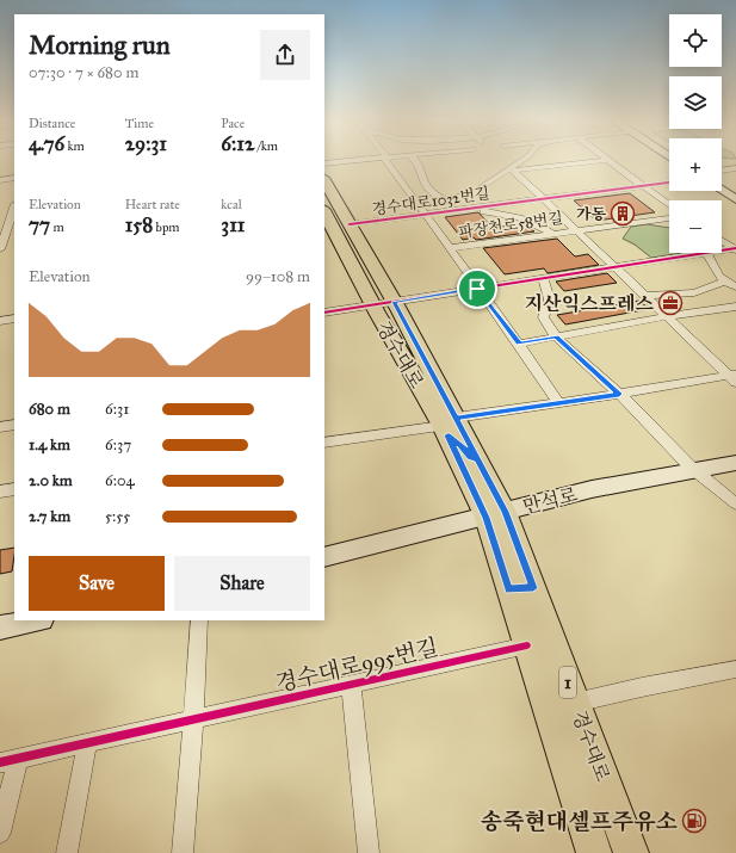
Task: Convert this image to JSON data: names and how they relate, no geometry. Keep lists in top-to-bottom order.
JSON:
{
  "streets": {
    "main road": ["경수대로", "1"],
    "street": [
      "경수대로1032번길",
      "파장천로58번길",
      "만석로",
      "경수대로995번길"
    ]
  },
  "crossings": [
    ["경수대로1032번길", "파장천로58번길"],
    ["경수대로1032번길", "경수대로"],
    ["경수대로", "만석로"],
    ["경수대로", "경수대로995번길"]
  ],
  "places": {
    "building": ["가동"],
    "office": ["지산익스프레스"],
    "fuel station": ["송죽현대셀프주유소"]
  },
  "page": {
    "map_buttons": ["+", "−"],
    "heading": ["Morning run", "07:30 · 7 × 680 m"],
    "stats": [
      ["Distance", "4.76 km"],
      ["Time", "29:31"],
      ["Pace", "6:12 /km"],
      ["Elevation", "77 m"],
      ["Heart rate", "158 bpm"],
      ["kcal", "311"]
    ],
    "chart": ["Elevation", "99–108 m"],
    "list": [
      {
        "name": "680 m",
        "note": "6:31"
      },
      {
        "name": "1.4 km",
        "note": "6:37"
      },
      {
        "name": "2.0 km",
        "note": "6:04"
      },
      {
        "name": "2.7 km",
        "note": "5:55"
      }
    ],
    "buttons": ["Save", "Share"]
  }
}
